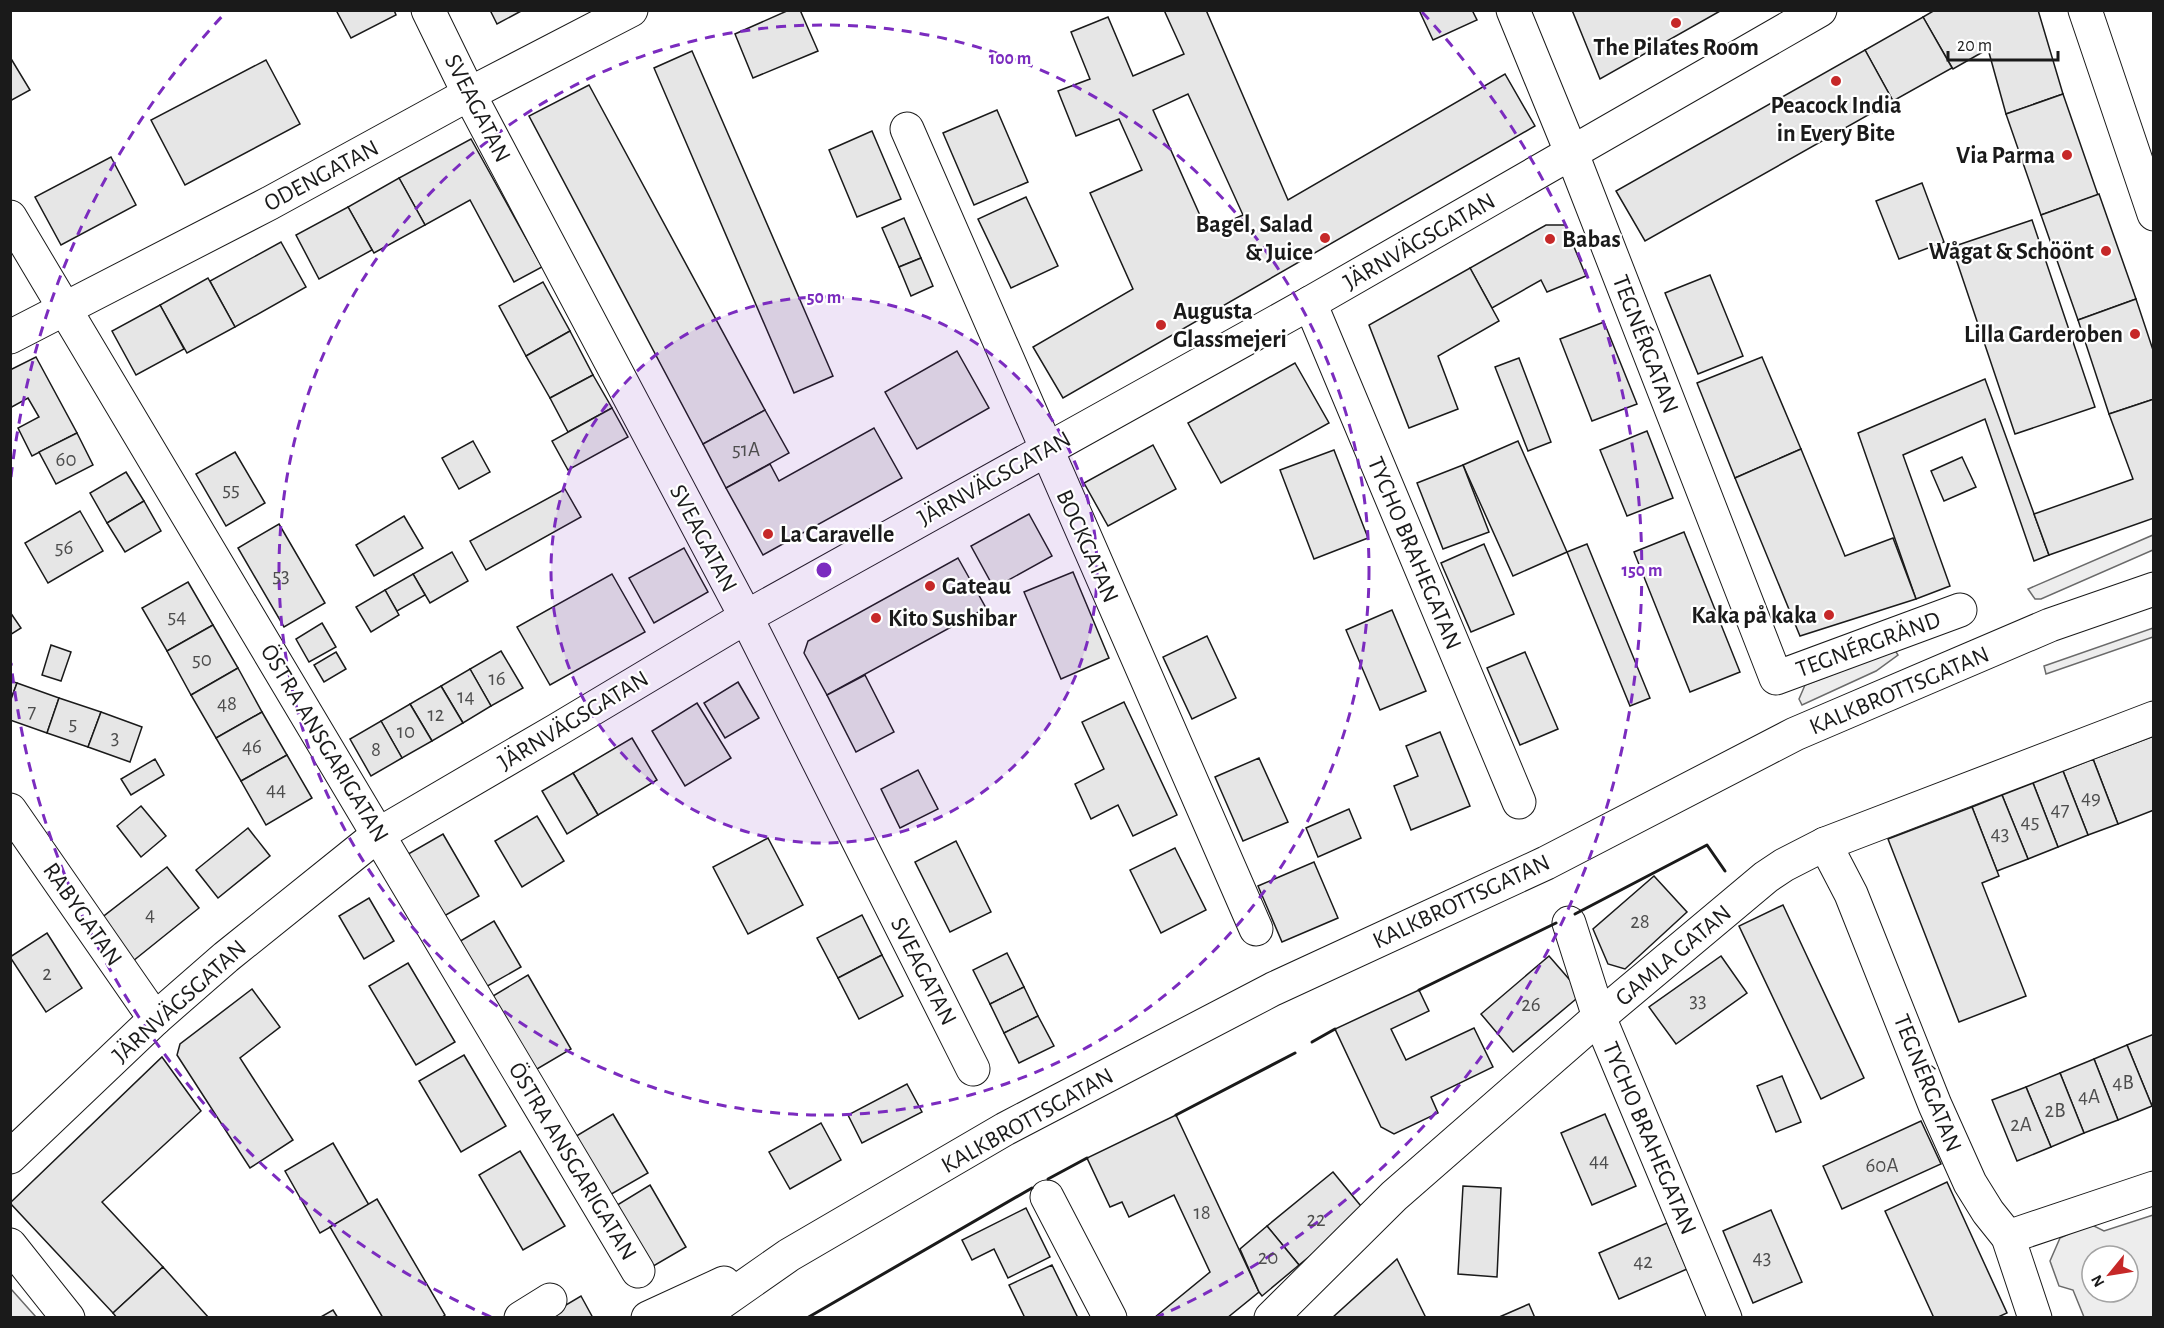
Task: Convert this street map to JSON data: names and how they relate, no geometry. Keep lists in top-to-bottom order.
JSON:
{
  "streets": {
    "street": [
      "SVEAGATAN",
      "ODENGATAN",
      "JÄRNVÄGSGATAN",
      "TEGNÉRGATAN",
      "BOCKGATAN",
      "TYCHO BRAHEGATAN",
      "TEGNÉRGRÄND",
      "KALKBROTTSGATAN",
      "ÖSTRA ANSGARIGATAN",
      "RABYGATAN",
      "GAMLA GATAN"
    ]
  },
  "crossings": [
    ["SVEAGATAN", "ODENGATAN"],
    ["SVEAGATAN", "JÄRNVÄGSGATAN"],
    ["ODENGATAN", "ÖSTRA ANSGARIGATAN"],
    ["JÄRNVÄGSGATAN", "TEGNÉRGATAN"],
    ["JÄRNVÄGSGATAN", "BOCKGATAN"],
    ["JÄRNVÄGSGATAN", "TYCHO BRAHEGATAN"],
    ["JÄRNVÄGSGATAN", "ÖSTRA ANSGARIGATAN"],
    ["JÄRNVÄGSGATAN", "RABYGATAN"],
    ["TEGNÉRGATAN", "TEGNÉRGRÄND"],
    ["TEGNÉRGATAN", "GAMLA GATAN"],
    ["TYCHO BRAHEGATAN", "GAMLA GATAN"]
  ],
  "places": [
    "The Pilates Room",
    "Peacock India in Every Bite",
    "Via Parma",
    "Bagel, Salad & Juice",
    "Babas",
    "Wågat & Schöönt",
    "Augusta Glassmejeri",
    "Lilla Garderoben",
    "La Caravelle",
    "Gateau",
    "Kaka på kaka",
    "Kito Sushibar"
  ],
  "house_numbers": [
    "51A",
    "60",
    "55",
    "56",
    "53",
    "54",
    "50",
    "16",
    "14",
    "48",
    "7",
    "12",
    "5",
    "10",
    "3",
    "46",
    "8",
    "44",
    "49",
    "47",
    "45",
    "43",
    "4",
    "28",
    "2",
    "33",
    "26",
    "4B",
    "4A",
    "2B",
    "2A",
    "44",
    "60A",
    "18",
    "22",
    "20",
    "43",
    "42"
  ],
  "scale_bar": "20 m",
  "north": "bottom left",
  "rings": ["100 m", "50 m", "150 m"]
}
